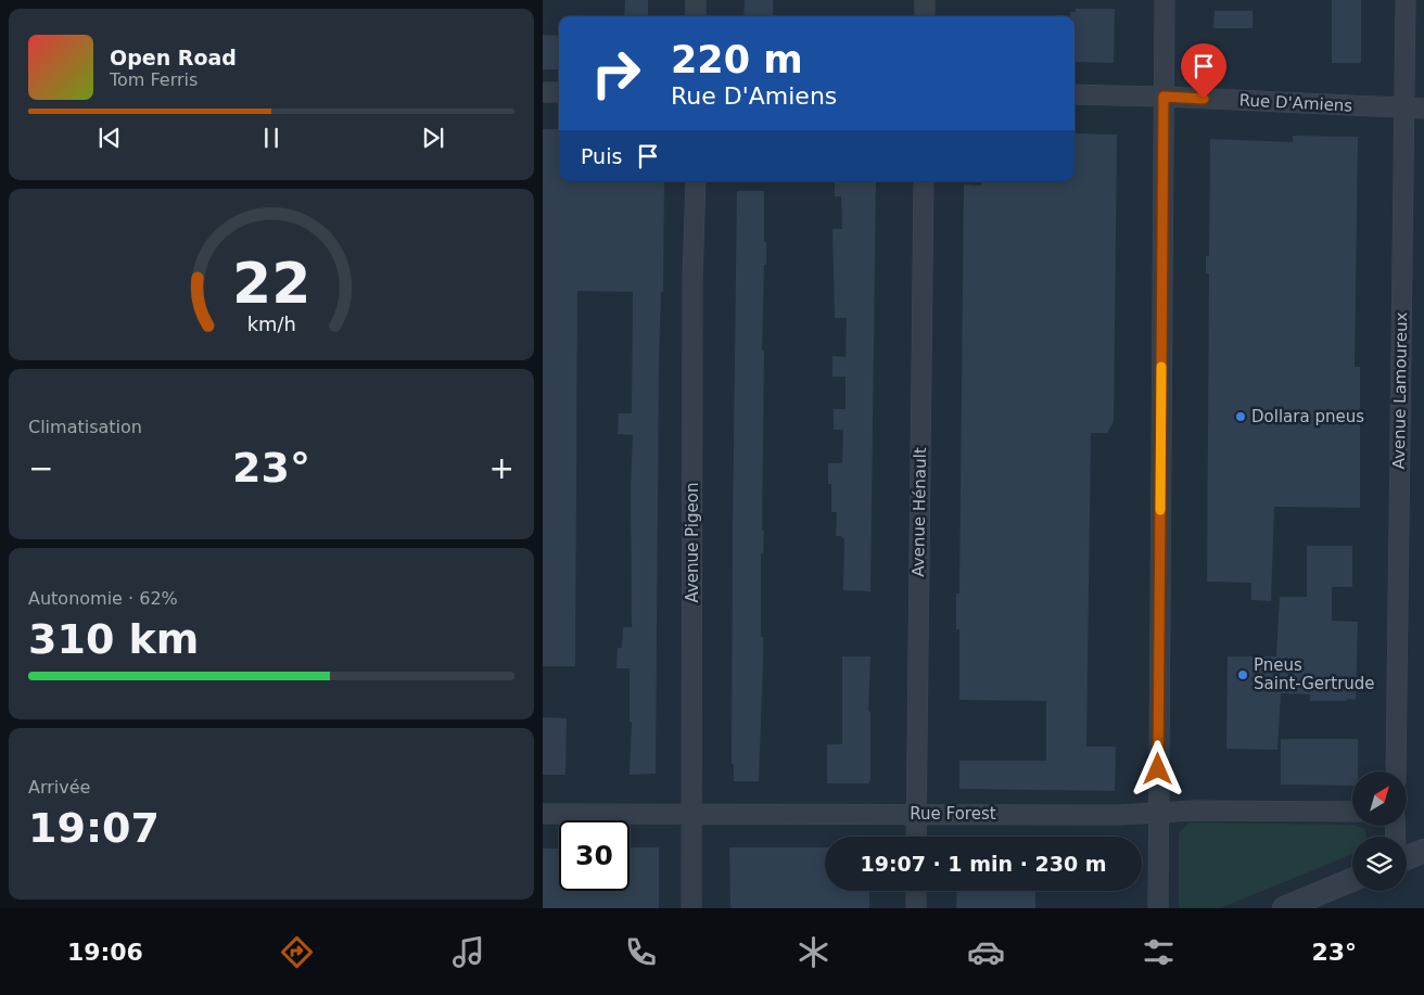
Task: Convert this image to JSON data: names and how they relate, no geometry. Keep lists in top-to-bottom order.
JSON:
{
  "streets": {
    "street": [
      "Rue D'Amiens",
      "Avenue Lamoureux",
      "Avenue Hénault",
      "Avenue Pigeon",
      "Rue Forest"
    ]
  },
  "crossings": [
    ["Rue D'Amiens", "Avenue Lamoureux"],
    ["Avenue Hénault", "Rue Forest"],
    ["Avenue Pigeon", "Rue Forest"]
  ],
  "places": ["Dollara pneus", "Pneus Saint-Gertrude"],
  "north": "top right",
  "page": {
    "turn": ["220 m", "Rue D'Amiens"],
    "song": ["Open Road", "Tom Ferris"],
    "then": "Puis",
    "tile": [
      "Climatisation",
      ["Autonomie · 62%", "310 km"],
      ["Arrivée", "19:07"]
    ],
    "heat": ["−", "23°", "+"],
    "limit": "30",
    "trip": "19:07 · 1 min · 230 m",
    "tabs": ["19:06", "23°"],
    "gauge": ["22", "km/h"]
  }
}
